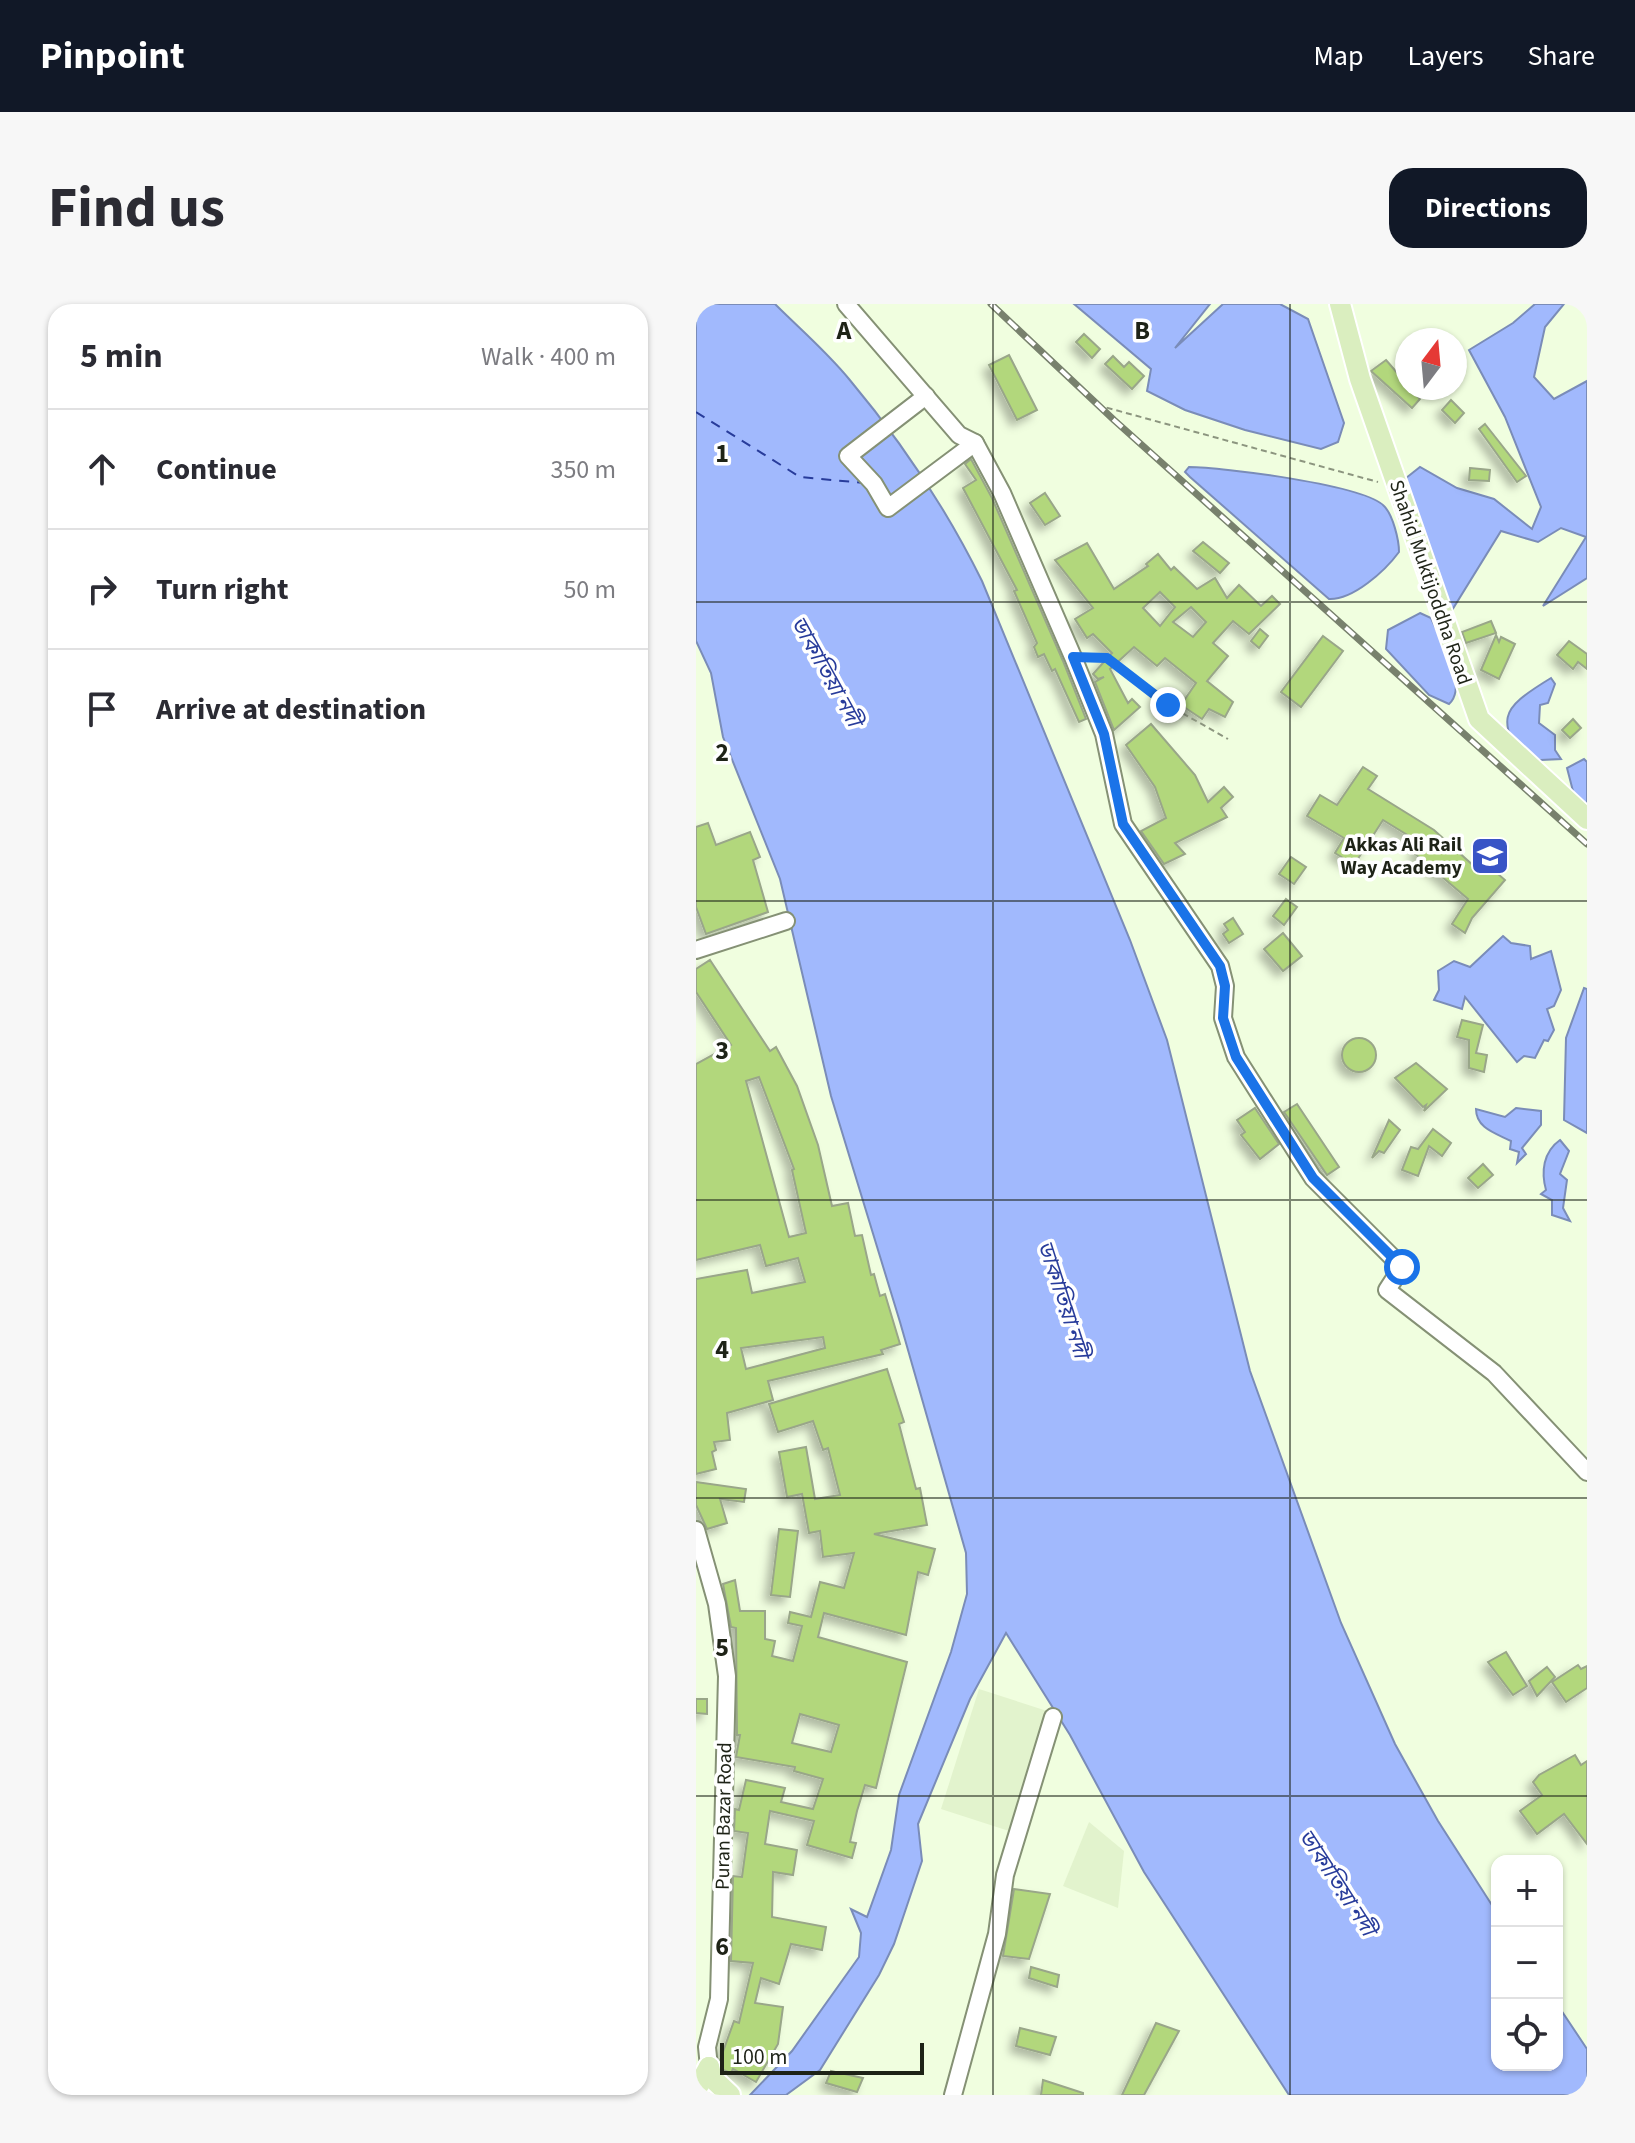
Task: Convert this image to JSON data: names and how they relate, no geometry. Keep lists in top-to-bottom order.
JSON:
{
  "streets": {
    "main road": ["Shahid Muktijoddha Road"],
    "street": ["Puran Bazar Road"]
  },
  "water": ["ডাকাতিয়া নদী"],
  "places": {
    "school or university": ["Akkas Ali Rail Way Academy"]
  },
  "scale_bar": "100 m",
  "north": "top",
  "page": {
    "header": "Pinpoint",
    "nav": ["Map", "Layers", "Share"],
    "buttons": "Directions",
    "title": "Find us",
    "heading": ["5 min", "Walk · 400 m"],
    "list": [
      ["Continue", "350 m"],
      ["Turn right", "50 m"],
      "Arrive at destination"
    ],
    "map_buttons": ["+", "−"],
    "scale": "100 m"
  },
  "grid": {
    "columns": ["A", "B"],
    "rows": [
      "1",
      "2",
      "3",
      "4",
      "5",
      "6"
    ]
  }
}
